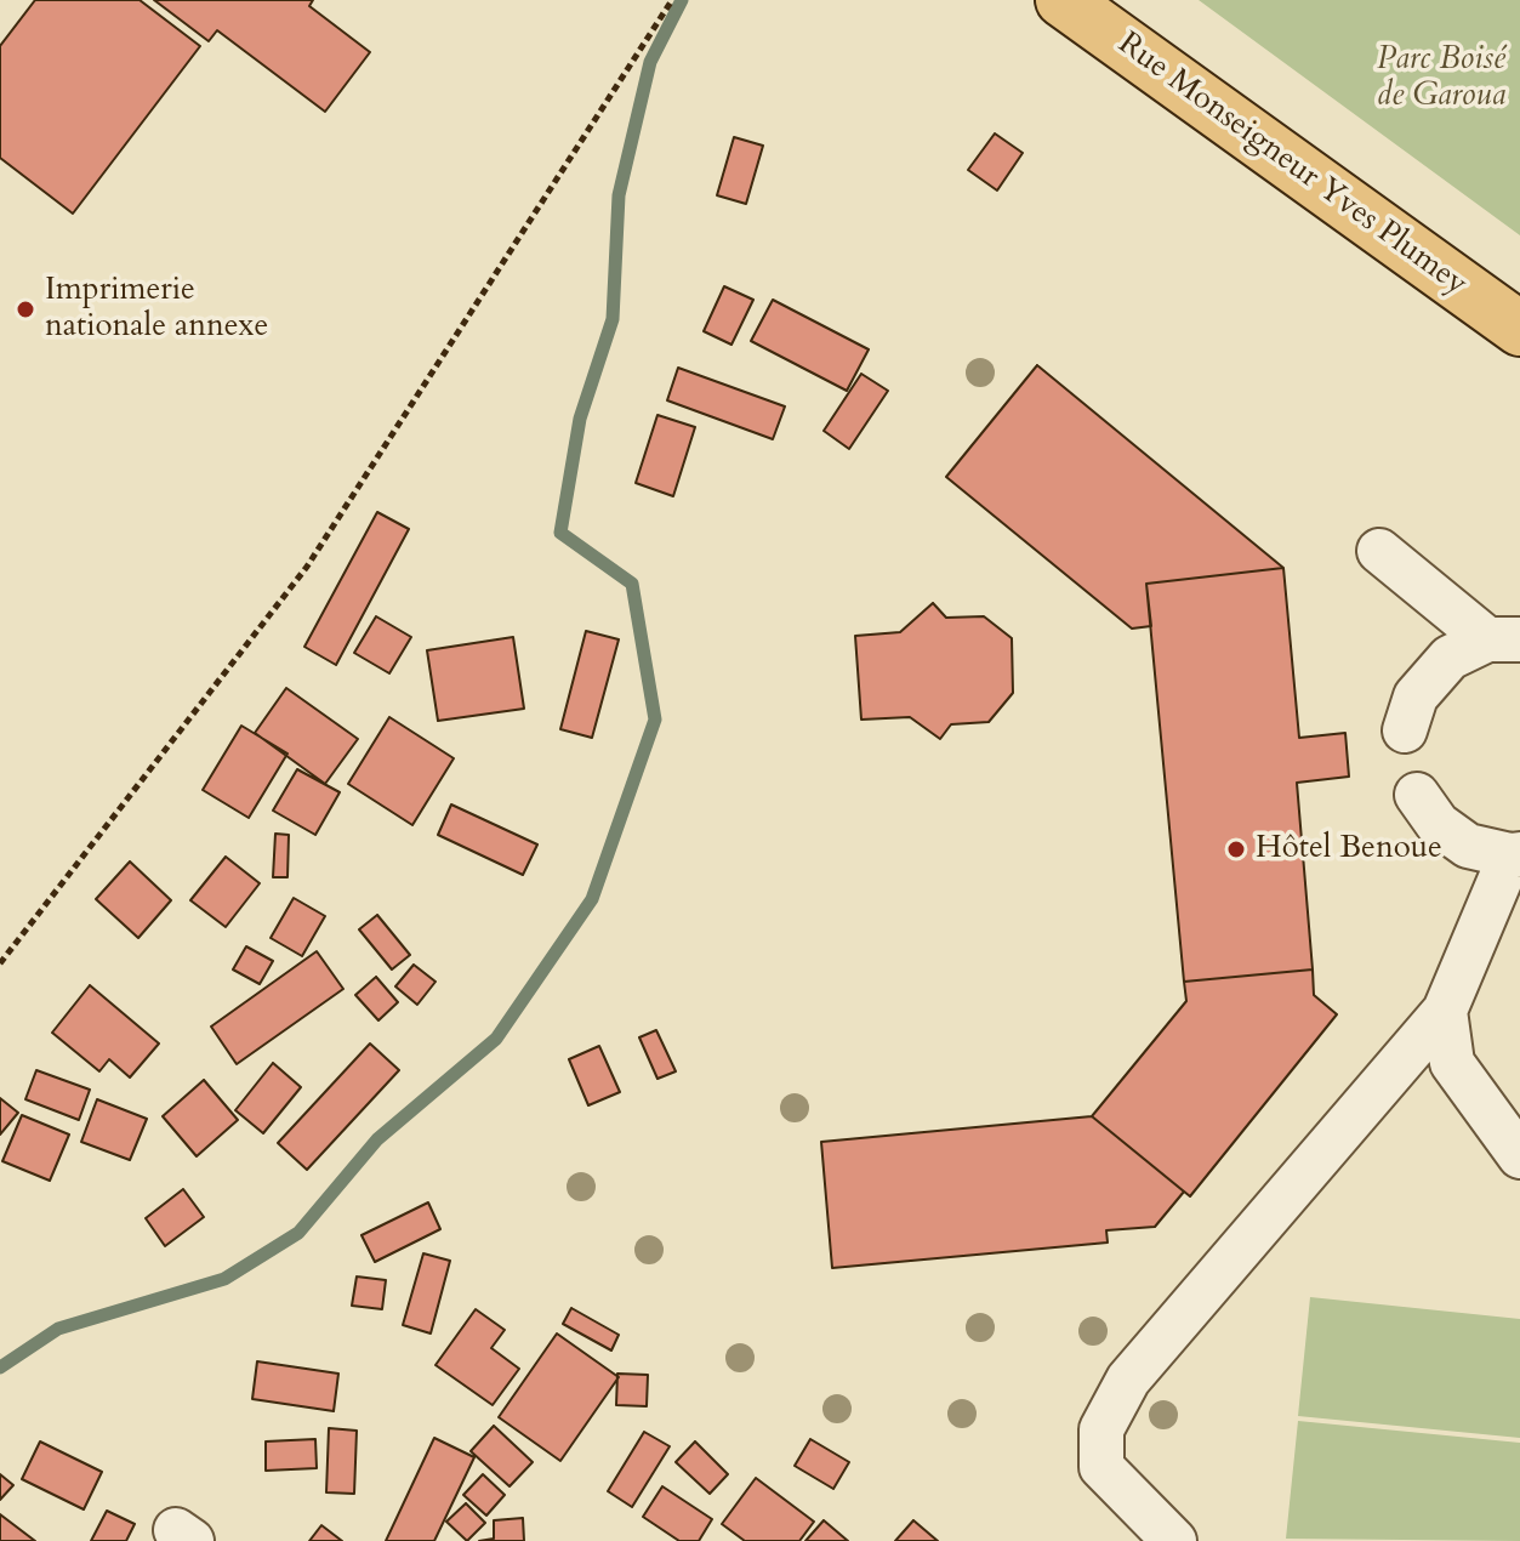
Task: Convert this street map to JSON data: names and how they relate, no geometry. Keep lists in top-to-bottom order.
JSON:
{
  "streets": {
    "main road": ["Rue Monseigneur Yves Plumey"]
  },
  "parks": ["Parc Boisé de Garoua"],
  "places": ["Imprimerie nationale annexe", "Hôtel Benoue"]
}
